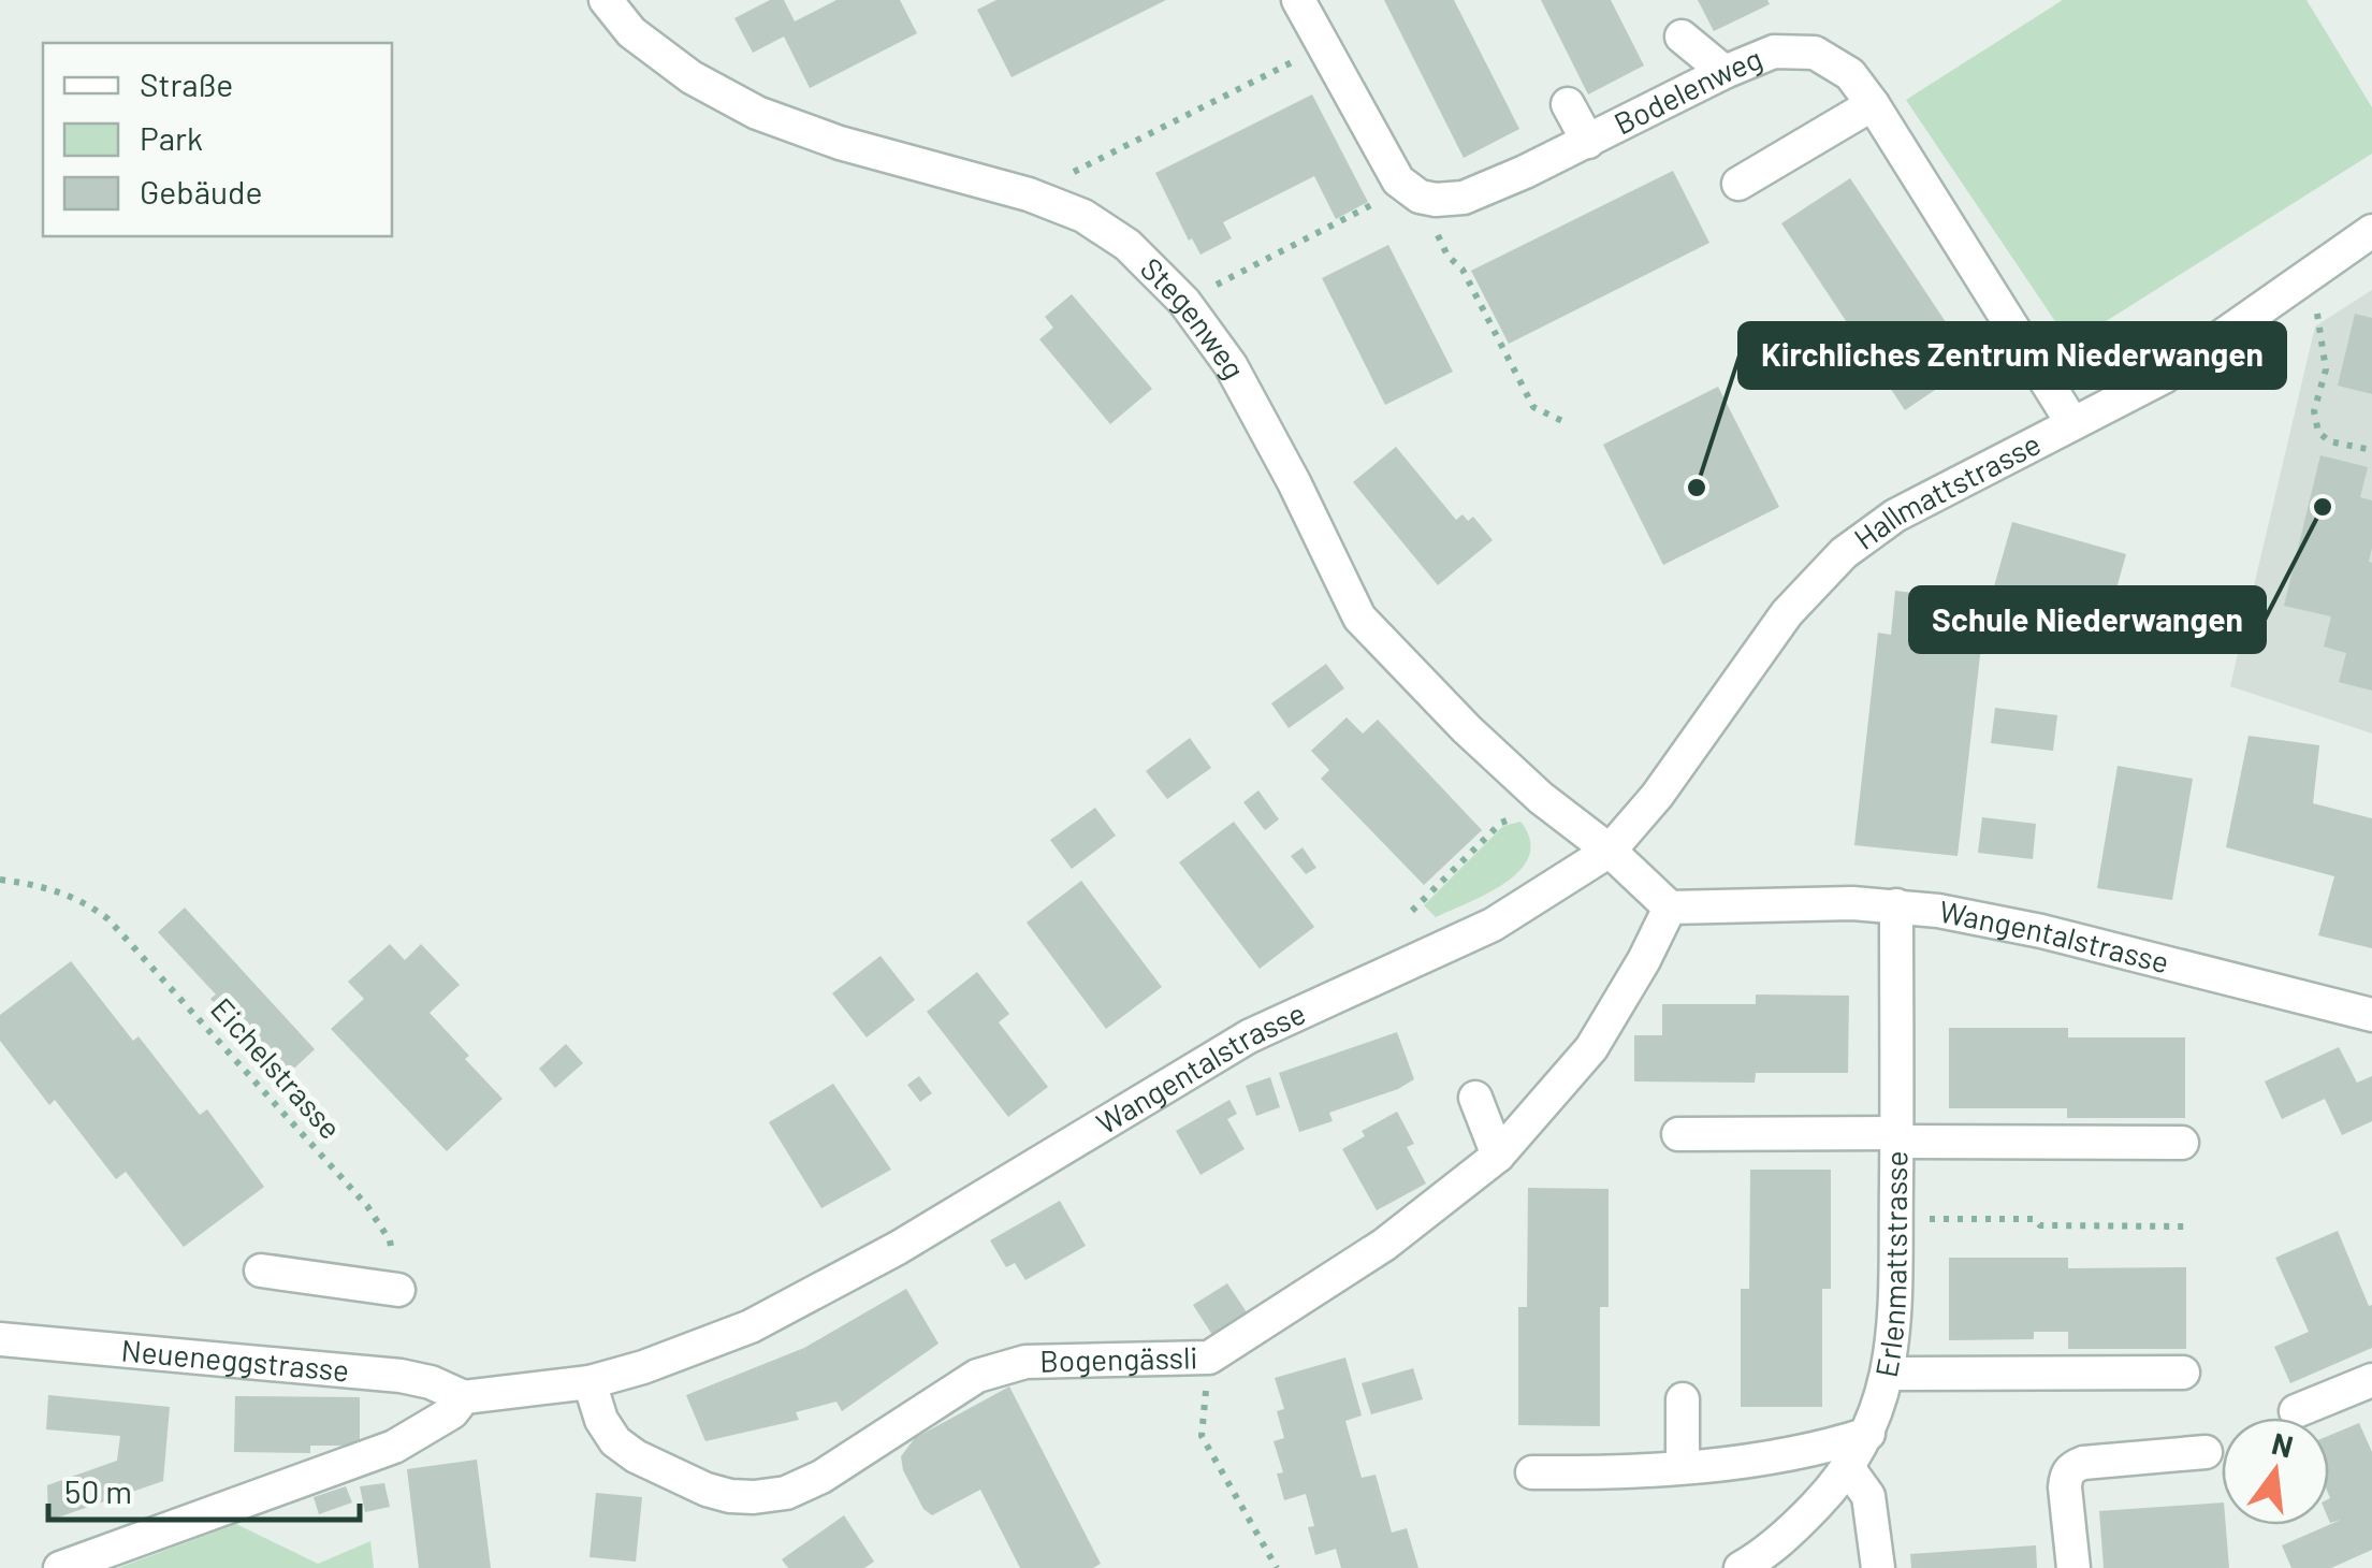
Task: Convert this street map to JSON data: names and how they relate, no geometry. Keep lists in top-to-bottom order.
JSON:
{
  "streets": {
    "street": [
      "Bodelenweg",
      "Stegenweg",
      "Hallmattstrasse",
      "Wangentalstrasse",
      "Erlenmattstrasse",
      "Bogengässli",
      "Neueneggstrasse"
    ],
    "path": ["Eichelstrasse"]
  },
  "crossings": [
    ["Bodelenweg", "Hallmattstrasse"],
    ["Stegenweg", "Hallmattstrasse"],
    ["Stegenweg", "Wangentalstrasse"],
    ["Hallmattstrasse", "Wangentalstrasse"],
    ["Wangentalstrasse", "Erlenmattstrasse"],
    ["Wangentalstrasse", "Bogengässli"],
    ["Wangentalstrasse", "Neueneggstrasse"]
  ],
  "places": ["Kirchliches Zentrum Niederwangen", "Schule Niederwangen"],
  "legend": ["Straße", "Park", "Gebäude"],
  "scale_bar": "50 m",
  "north": "top"
}
